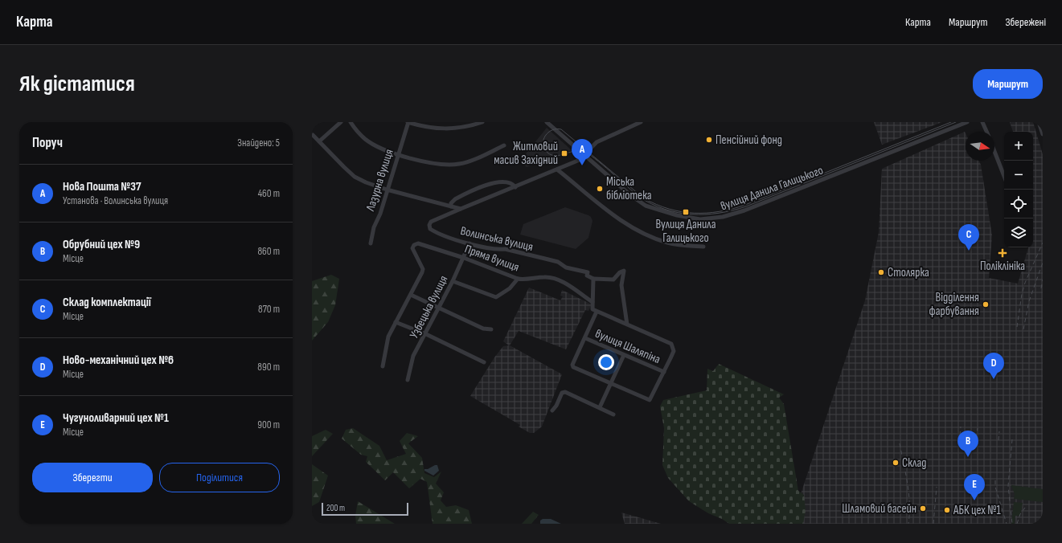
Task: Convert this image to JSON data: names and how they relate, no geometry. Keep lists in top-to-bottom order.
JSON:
{
  "streets": {
    "street": [
      "Лазурна вулиця",
      "вулиця Данила Галицького",
      "Волинська вулиця",
      "Пряма вулиця",
      "Узбецька вулиця",
      "вулиця Шаляпіна"
    ]
  },
  "crossings": [
    ["Лазурна вулиця", "Волинська вулиця"],
    ["вулиця Данила Галицького", "Волинська вулиця"],
    ["Волинська вулиця", "Узбецька вулиця"],
    ["Пряма вулиця", "Узбецька вулиця"]
  ],
  "places": {
    "other": [
      "Пенсійний фонд",
      "Міська бібліотека",
      "Столярка",
      "Відділення фарбування",
      "Склад",
      "Шламовий басейн",
      "АБК цех №1"
    ],
    "transit": ["Житловий масив Західний", "Вулиця Данила Галицького"],
    "health": ["Поліклініка"]
  },
  "scale_bar": "200 m",
  "north": "right",
  "page": {
    "header": "Карта",
    "nav": ["Карта", "Маршрут", "Збережені"],
    "buttons": [
      "Маршрут",
      ["Зберегти", "Поділитися"]
    ],
    "title": "Як дістатися",
    "heading": ["Поруч", "Знайдено: 5"],
    "map_buttons": ["+", "−"],
    "pins": [
      "A",
      "C",
      "D",
      "B",
      "E"
    ],
    "list": [
      {
        "mark": "A",
        "name": "Нова Пошта №37",
        "note": "Установа · Волинська вулиця",
        "value": "460 m"
      },
      {
        "mark": "B",
        "name": "Обрубний цех №9",
        "note": "Місце",
        "value": "860 m"
      },
      {
        "mark": "C",
        "name": "Склад комплектації",
        "note": "Місце",
        "value": "870 m"
      },
      {
        "mark": "D",
        "name": "Ново-механічний цех №6",
        "note": "Місце",
        "value": "890 m"
      },
      {
        "mark": "E",
        "name": "Чугуноливарний цех №1",
        "note": "Місце",
        "value": "900 m"
      }
    ],
    "scale": "200 m"
  }
}
